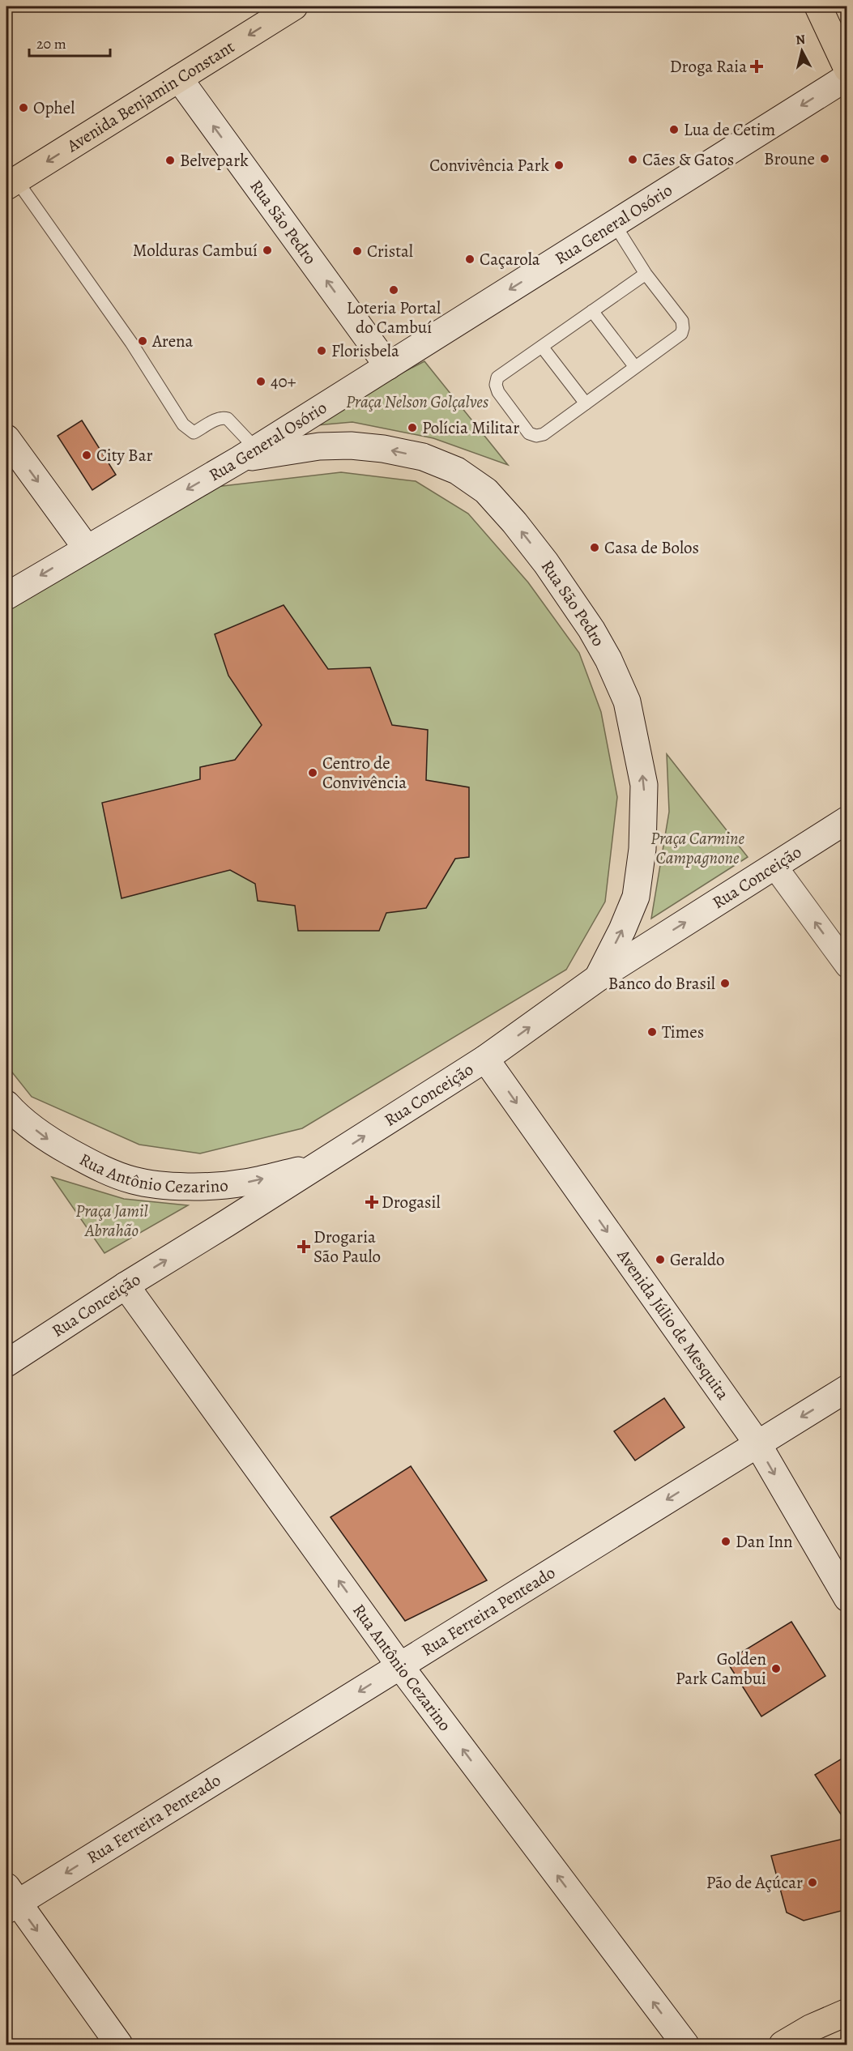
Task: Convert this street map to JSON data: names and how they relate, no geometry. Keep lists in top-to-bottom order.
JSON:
{
  "streets": {
    "main road": [
      "Avenida Benjamin Constant",
      "Rua São Pedro",
      "Rua General Osório",
      "Rua Conceição",
      "Rua Antônio Cezarino",
      "Avenida Júlio de Mesquita",
      "Rua Ferreira Penteado"
    ]
  },
  "crossings": [
    ["Avenida Benjamin Constant", "Rua São Pedro"],
    ["Rua São Pedro", "Rua General Osório"],
    ["Rua São Pedro", "Rua Conceição"],
    ["Rua Conceição", "Rua Antônio Cezarino"],
    ["Rua Conceição", "Avenida Júlio de Mesquita"],
    ["Rua Antônio Cezarino", "Rua Ferreira Penteado"],
    ["Avenida Júlio de Mesquita", "Rua Ferreira Penteado"]
  ],
  "one_way": [
    "Avenida Benjamin Constant",
    "Rua São Pedro",
    "Rua General Osório",
    "Rua Conceição",
    "Avenida Júlio de Mesquita",
    "Rua Ferreira Penteado"
  ],
  "parks": ["Praça Nelson Golçalves", "Praça Carmine Campagnone", "Praça Jamil Abrahão"],
  "places": {
    "health": ["Droga Raia", "Drogasil", "Drogaria São Paulo"],
    "other": [
      "Ophel",
      "Lua de Cetim",
      "Broune",
      "Cães & Gatos",
      "Belvepark",
      "Convivência Park",
      "Molduras Cambuí",
      "Cristal",
      "Caçarola",
      "Loteria Portal do Cambuí",
      "Arena",
      "Florisbela",
      "40+",
      "Polícia Militar",
      "City Bar",
      "Casa de Bolos",
      "Centro de Convivência",
      "Banco do Brasil",
      "Times",
      "Geraldo",
      "Dan Inn",
      "Golden Park Cambui",
      "Pão de Açúcar"
    ]
  },
  "scale_bar": "20 m",
  "north": "top"
}
